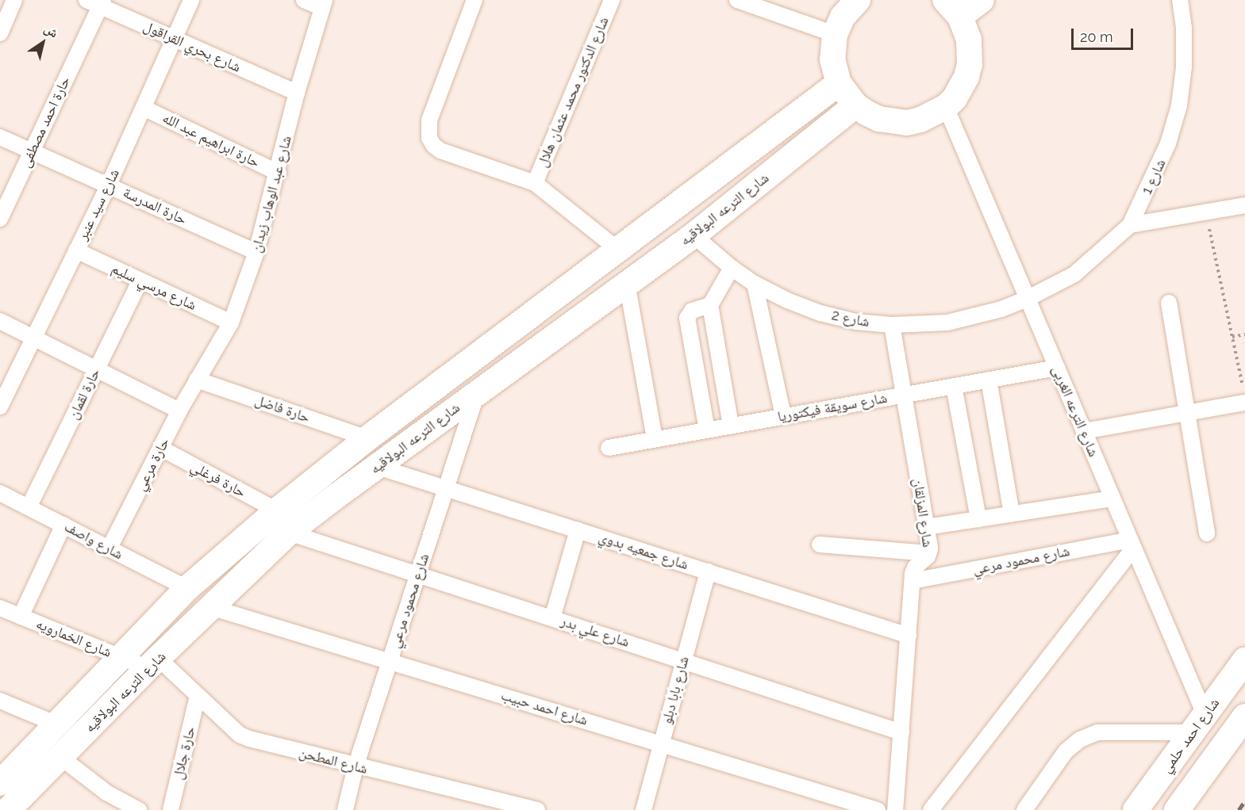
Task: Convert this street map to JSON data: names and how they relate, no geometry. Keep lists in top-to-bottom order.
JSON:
{
  "streets": {
    "main road": ["شارع الترعه البولاقيه", "شارع احمد حلمي"],
    "street": [
      "شارع بحري القراقول",
      "شارع الدكتور محمد عثمان هلال",
      "حارة احمد مصطفى",
      "حارة ابراهيم عبد الله",
      "شارع 1",
      "شارع عبد الوهاب زيدان",
      "شارع سيد عنبر",
      "حارة المدرسة",
      "شارع مرسي سليم",
      "شارع 2",
      "حارة لقمان",
      "شارع سويقة فيكتوريا",
      "حارة فاضل",
      "شارع الترعه الغربى",
      "حارة مرعي",
      "حارة فرغلي",
      "شارع المزلقان",
      "شارع واصف",
      "شارع جمعيه بدوي",
      "شارع محمود مرعي",
      "شارع علي بدر",
      "شارع الخمارويه",
      "شارع بابا دبلو",
      "شارع احمد حبيب",
      "حارة جلال",
      "شارع المطحن"
    ]
  },
  "crossings": [
    ["شارع بحري القراقول", "حارة احمد مصطفى"],
    ["شارع بحري القراقول", "شارع عبد الوهاب زيدان"],
    ["شارع بحري القراقول", "شارع سيد عنبر"],
    ["حارة احمد مصطفى", "حارة المدرسة"],
    ["حارة ابراهيم عبد الله", "شارع عبد الوهاب زيدان"],
    ["حارة ابراهيم عبد الله", "شارع سيد عنبر"],
    ["شارع 1", "شارع 2"],
    ["شارع 1", "شارع الترعه الغربى"],
    ["شارع عبد الوهاب زيدان", "حارة المدرسة"],
    ["شارع عبد الوهاب زيدان", "شارع مرسي سليم"],
    ["شارع عبد الوهاب زيدان", "حارة فاضل"],
    ["شارع عبد الوهاب زيدان", "حارة مرعي"],
    ["شارع سيد عنبر", "حارة المدرسة"],
    ["شارع سيد عنبر", "شارع مرسي سليم"],
    ["شارع الترعه البولاقيه", "شارع 2"],
    ["شارع الترعه البولاقيه", "حارة فاضل"],
    ["شارع الترعه البولاقيه", "حارة فرغلي"],
    ["شارع الترعه البولاقيه", "شارع واصف"],
    ["شارع الترعه البولاقيه", "شارع جمعيه بدوي"],
    ["شارع الترعه البولاقيه", "شارع محمود مرعي"],
    ["شارع الترعه البولاقيه", "شارع علي بدر"],
    ["شارع الترعه البولاقيه", "شارع الخمارويه"],
    ["شارع الترعه البولاقيه", "شارع احمد حبيب"],
    ["شارع الترعه البولاقيه", "شارع المطحن"],
    ["شارع مرسي سليم", "حارة لقمان"],
    ["شارع 2", "شارع الترعه الغربى"],
    ["شارع 2", "شارع المزلقان"],
    ["حارة لقمان", "شارع واصف"],
    ["شارع سويقة فيكتوريا", "شارع الترعه الغربى"],
    ["شارع سويقة فيكتوريا", "شارع المزلقان"],
    ["حارة فاضل", "حارة مرعي"],
    ["شارع الترعه الغربى", "شارع محمود مرعي"],
    ["شارع الترعه الغربى", "شارع احمد حلمي"],
    ["حارة مرعي", "حارة فرغلي"],
    ["حارة مرعي", "شارع واصف"],
    ["شارع المزلقان", "شارع جمعيه بدوي"],
    ["شارع المزلقان", "شارع محمود مرعي"],
    ["شارع المزلقان", "شارع علي بدر"],
    ["شارع جمعيه بدوي", "شارع محمود مرعي"],
    ["شارع جمعيه بدوي", "شارع بابا دبلو"],
    ["شارع محمود مرعي", "شارع علي بدر"],
    ["شارع محمود مرعي", "شارع احمد حبيب"],
    ["شارع محمود مرعي", "شارع المطحن"],
    ["شارع علي بدر", "شارع بابا دبلو"],
    ["شارع الخمارويه", "شارع المطحن"],
    ["شارع بابا دبلو", "شارع احمد حبيب"],
    ["حارة جلال", "شارع المطحن"]
  ],
  "scale_bar": "20 m",
  "north": "top right"
}
